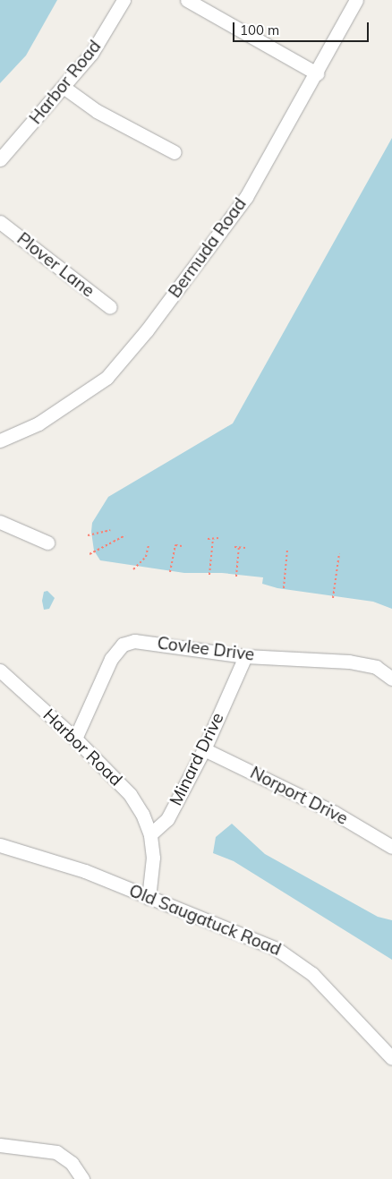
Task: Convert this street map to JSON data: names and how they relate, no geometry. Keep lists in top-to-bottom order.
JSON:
{
  "streets": {
    "street": [
      "Harbor Road",
      "Bermuda Road",
      "Plover Lane",
      "Covlee Drive",
      "Minard Drive",
      "Norport Drive",
      "Old Saugatuck Road"
    ]
  },
  "crossings": [
    ["Harbor Road", "Covlee Drive"],
    ["Harbor Road", "Minard Drive"],
    ["Covlee Drive", "Minard Drive"],
    ["Minard Drive", "Norport Drive"]
  ],
  "scale_bar": "100 m"
}
